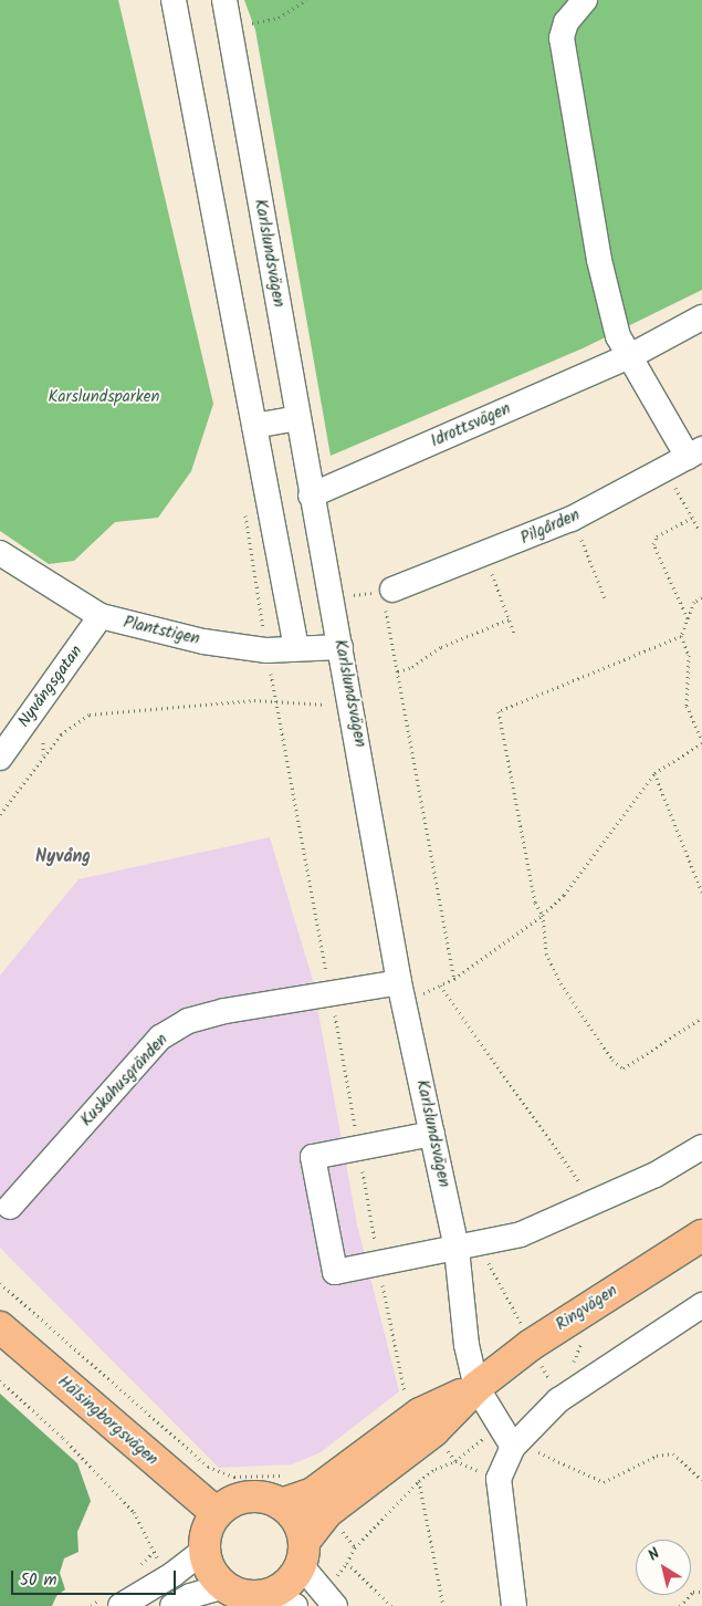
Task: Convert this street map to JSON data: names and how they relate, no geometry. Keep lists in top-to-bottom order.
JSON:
{
  "streets": {
    "main road": ["Ringvägen", "Hälsingborgsvägen"],
    "street": [
      "Karlslundsvägen",
      "Idrottsvägen",
      "Pilgården",
      "Plantstigen",
      "Nyvångsgatan",
      "Kuskahusgränden"
    ]
  },
  "crossings": [
    ["Karlslundsvägen", "Idrottsvägen"],
    ["Karlslundsvägen", "Plantstigen"],
    ["Karlslundsvägen", "Kuskahusgränden"],
    ["Karlslundsvägen", "Ringvägen"],
    ["Plantstigen", "Nyvångsgatan"],
    ["Ringvägen", "Hälsingborgsvägen"]
  ],
  "districts": ["Nyvång"],
  "parks": ["Karslundsparken"],
  "scale_bar": "50 m",
  "north": "top left"
}
